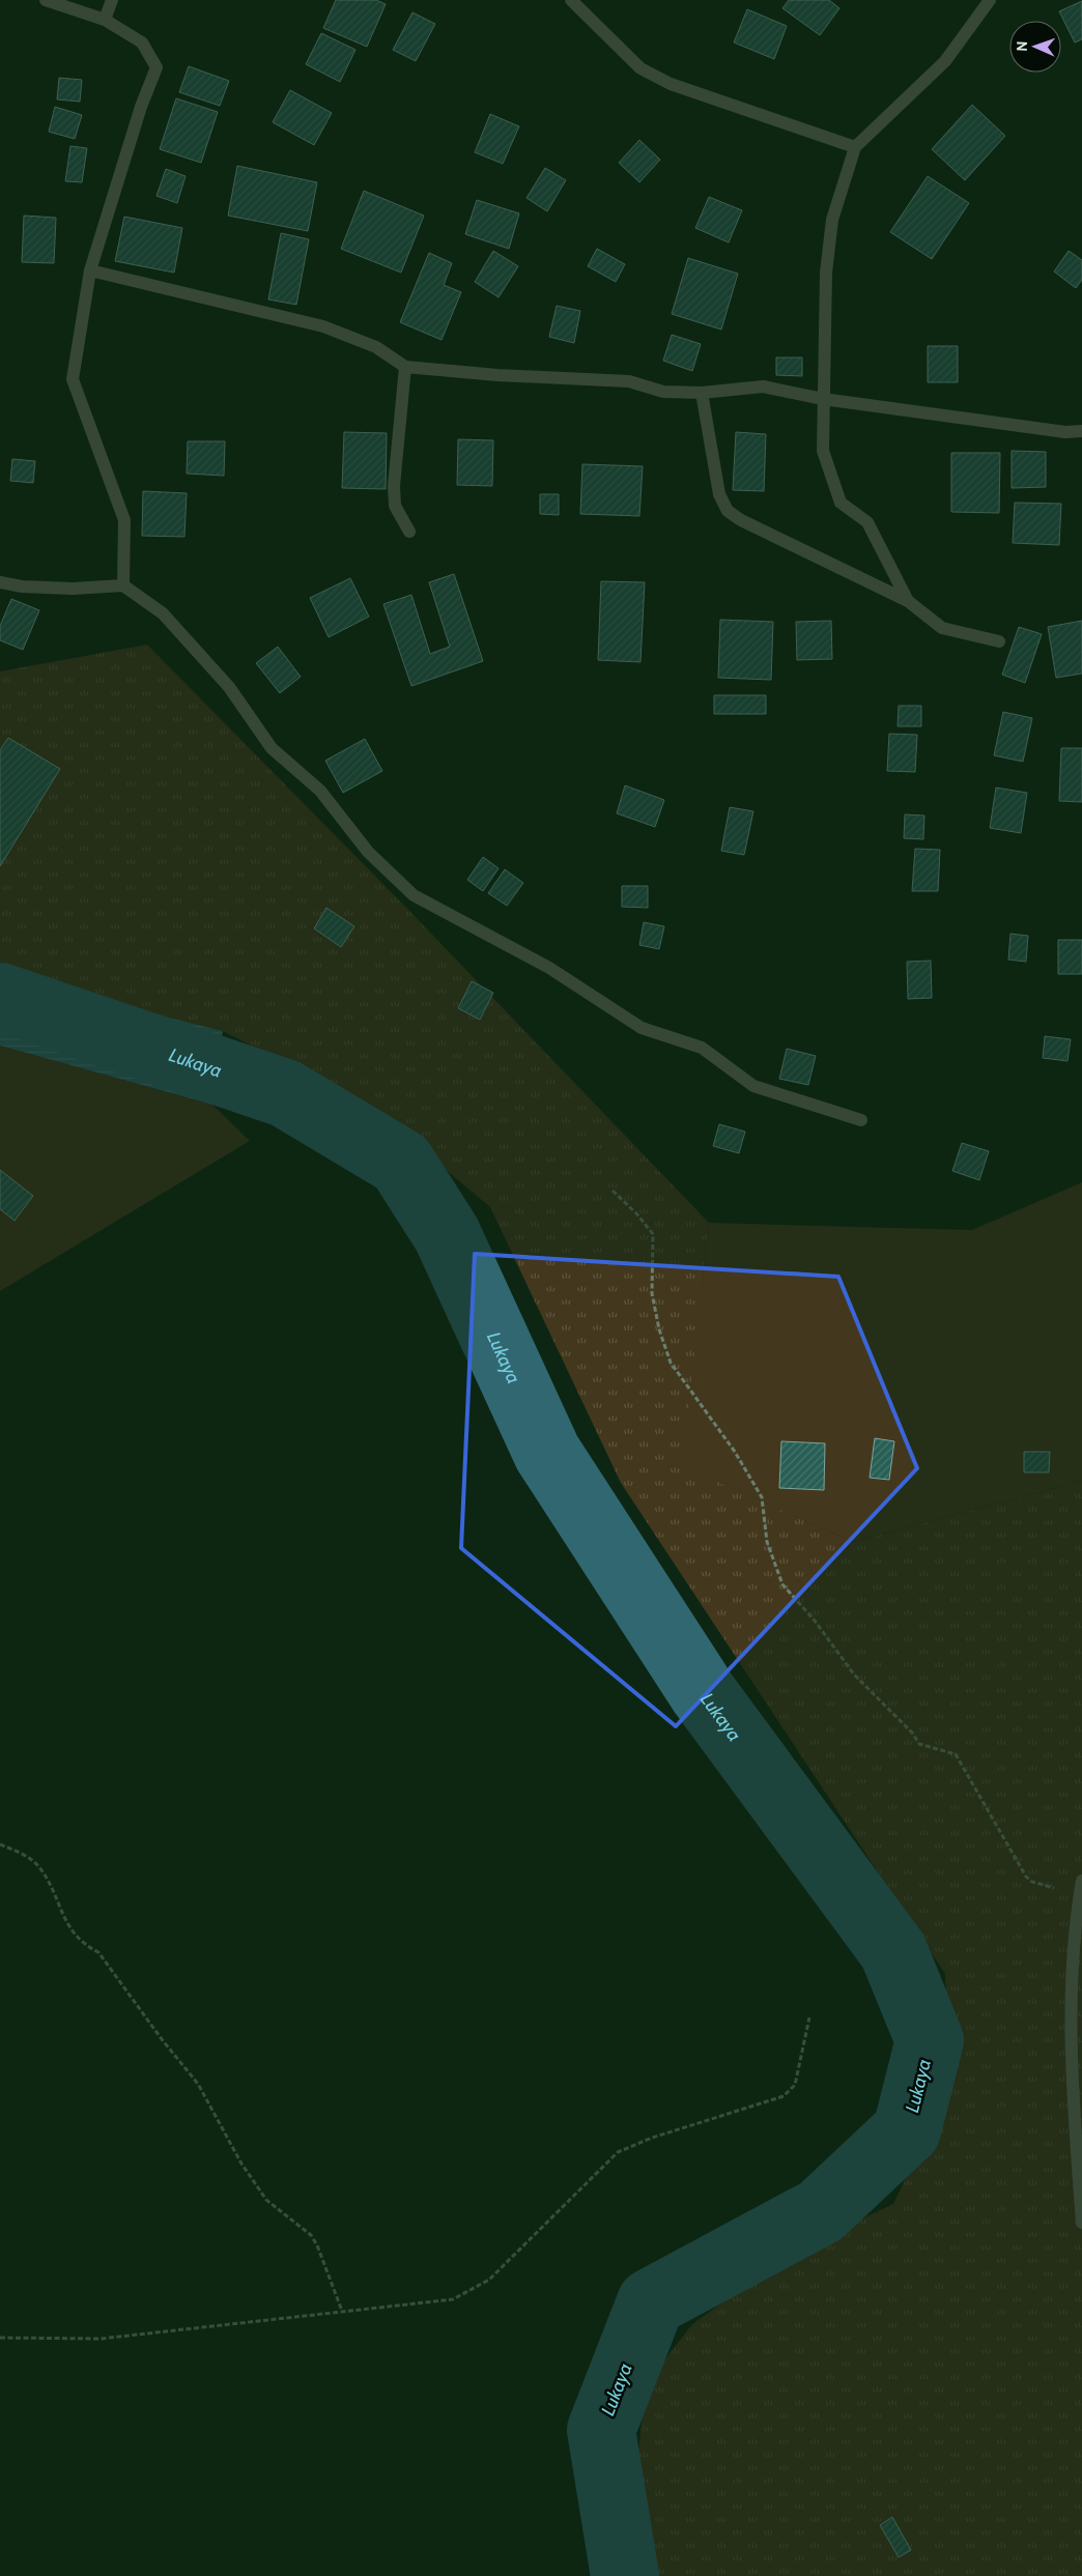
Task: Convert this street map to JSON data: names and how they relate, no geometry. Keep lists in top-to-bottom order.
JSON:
{
  "water": ["Lukaya"],
  "north": "left"
}
